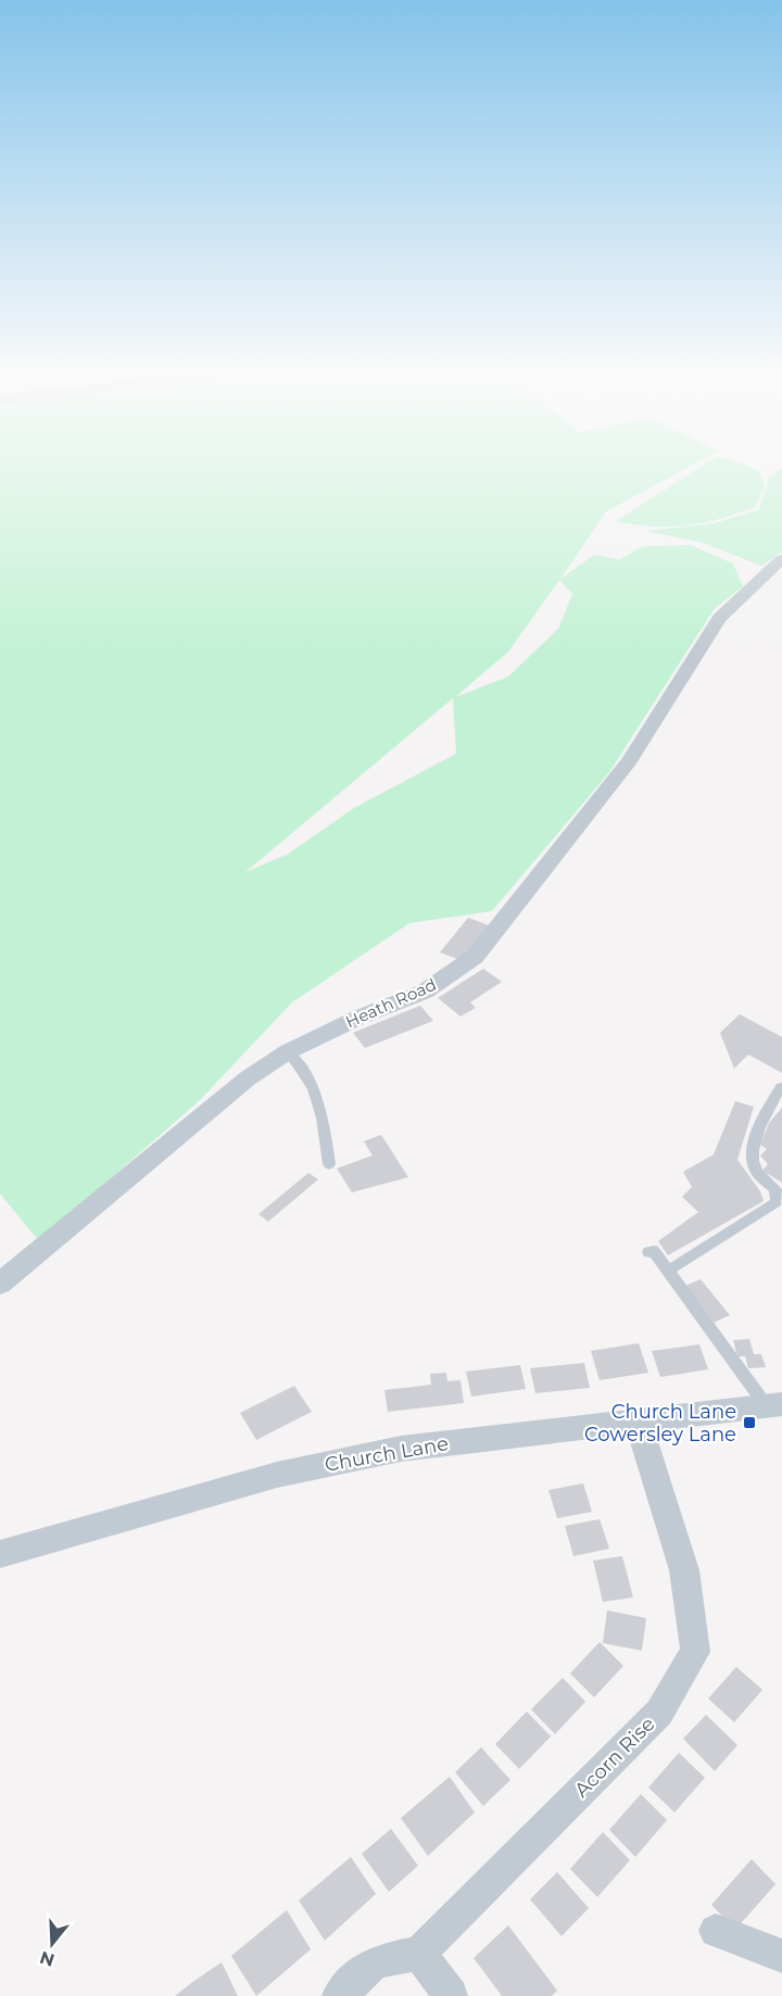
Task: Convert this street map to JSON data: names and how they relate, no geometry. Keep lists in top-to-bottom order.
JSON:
{
  "streets": {
    "street": ["Heath Road", "Church Lane", "Acorn Rise"]
  },
  "crossings": [
    ["Church Lane", "Acorn Rise"]
  ],
  "places": {
    "transit": ["Church Lane Cowersley Lane"]
  },
  "north": "bottom"
}
